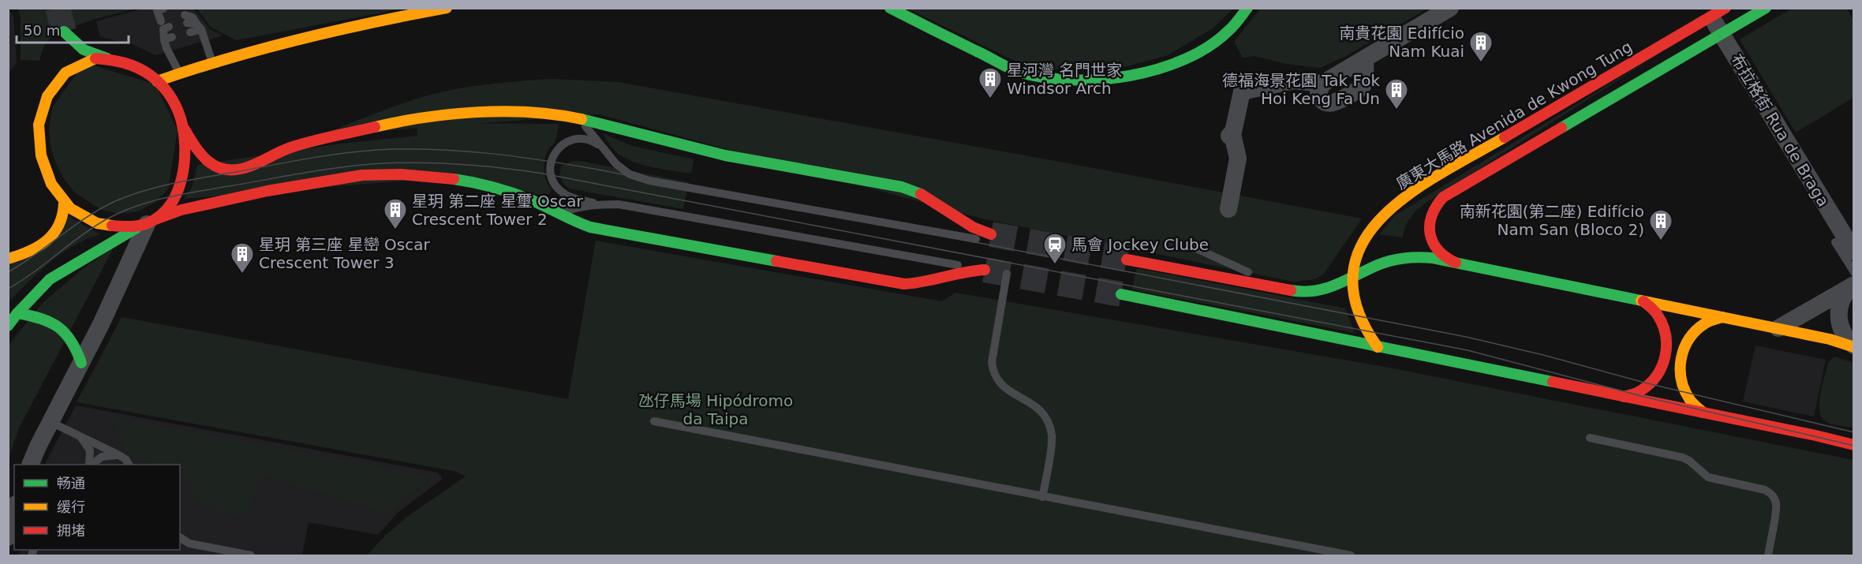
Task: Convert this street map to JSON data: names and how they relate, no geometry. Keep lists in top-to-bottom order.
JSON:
{
  "streets": {
    "main road": ["廣東大馬路 Avenida de Kwong Tung"],
    "street": ["布拉格街 Rua de Braga"]
  },
  "crossings": [
    ["廣東大馬路 Avenida de Kwong Tung", "布拉格街 Rua de Braga"]
  ],
  "parks": ["氹仔馬場 Hipódromo da Taipa"],
  "places": {
    "building": [
      "南貴花園 Edifício Nam Kuai",
      "星河灣 名門世家 Windsor Arch",
      "德福海景花園 Tak Fok Hoi Keng Fa Un",
      "星玥 第二座 星璽 Oscar Crescent Tower 2",
      "南新花園(第二座) Edifício Nam San (Bloco 2)",
      "星玥 第三座 星巒 Oscar Crescent Tower 3"
    ],
    "station": ["馬會 Jockey Clube"]
  },
  "legend": ["畅通", "缓行", "拥堵"],
  "scale_bar": "50 m"
}
